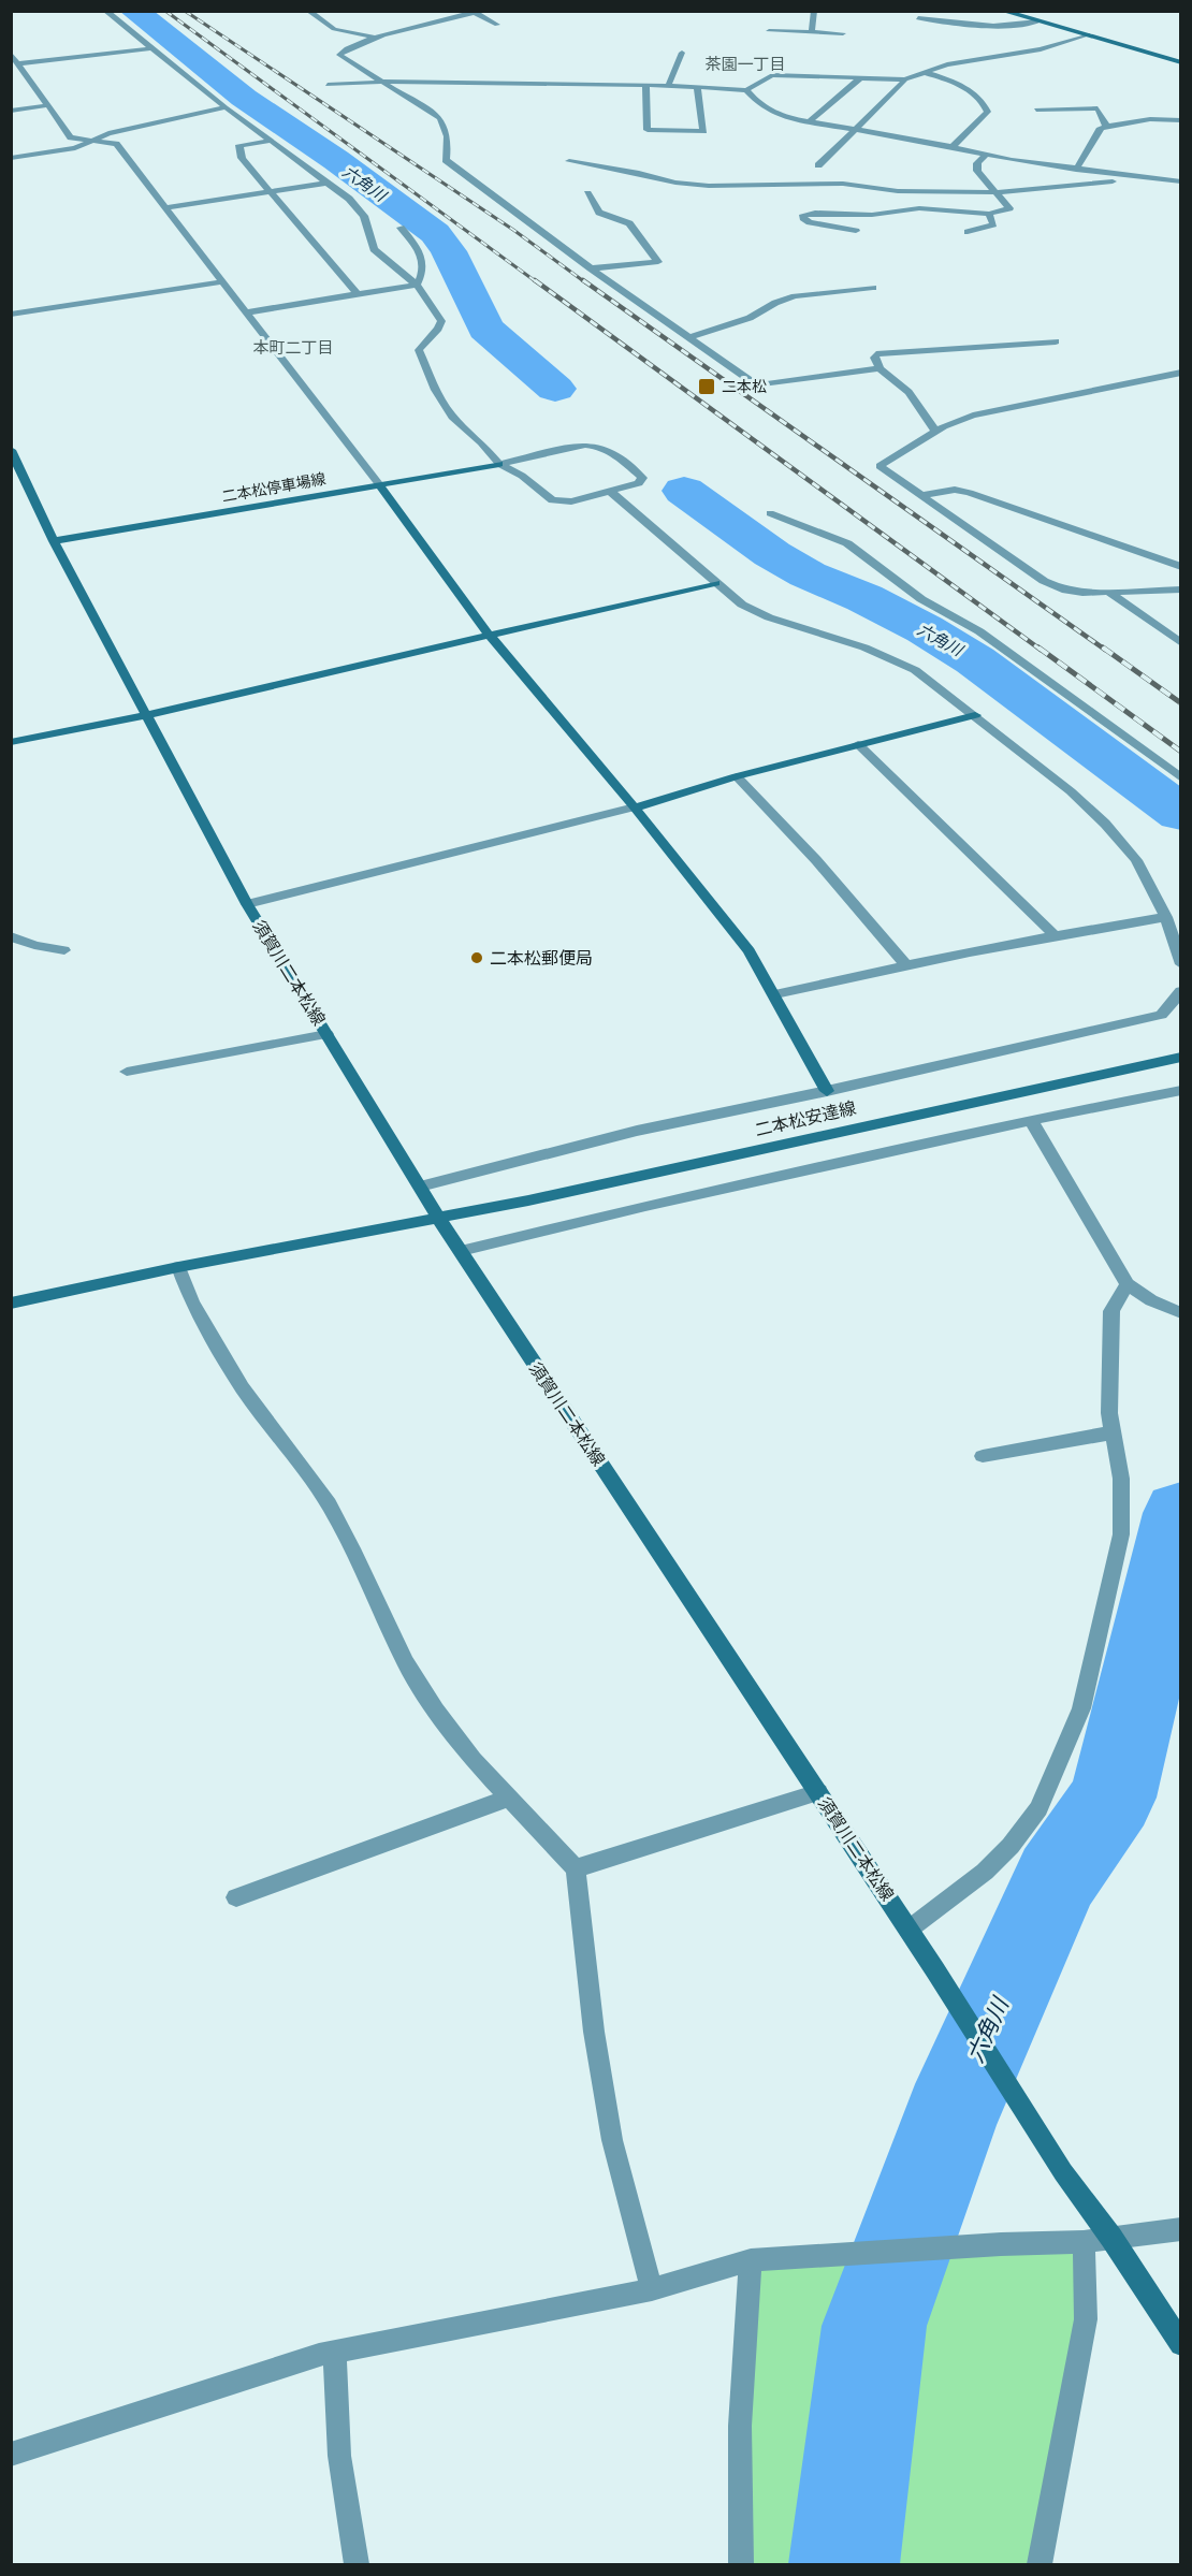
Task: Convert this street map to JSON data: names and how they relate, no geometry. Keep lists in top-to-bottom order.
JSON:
{
  "streets": {
    "main road": ["二本松停車場線", "須賀川二本松線", "二本松安達線"]
  },
  "crossings": [
    ["二本松停車場線", "須賀川二本松線"],
    ["須賀川二本松線", "二本松安達線"]
  ],
  "districts": ["茶園一丁目", "本町二丁目"],
  "water": ["六角川"],
  "places": {
    "transit": ["二本松"],
    "other": ["二本松郵便局"]
  }
}
